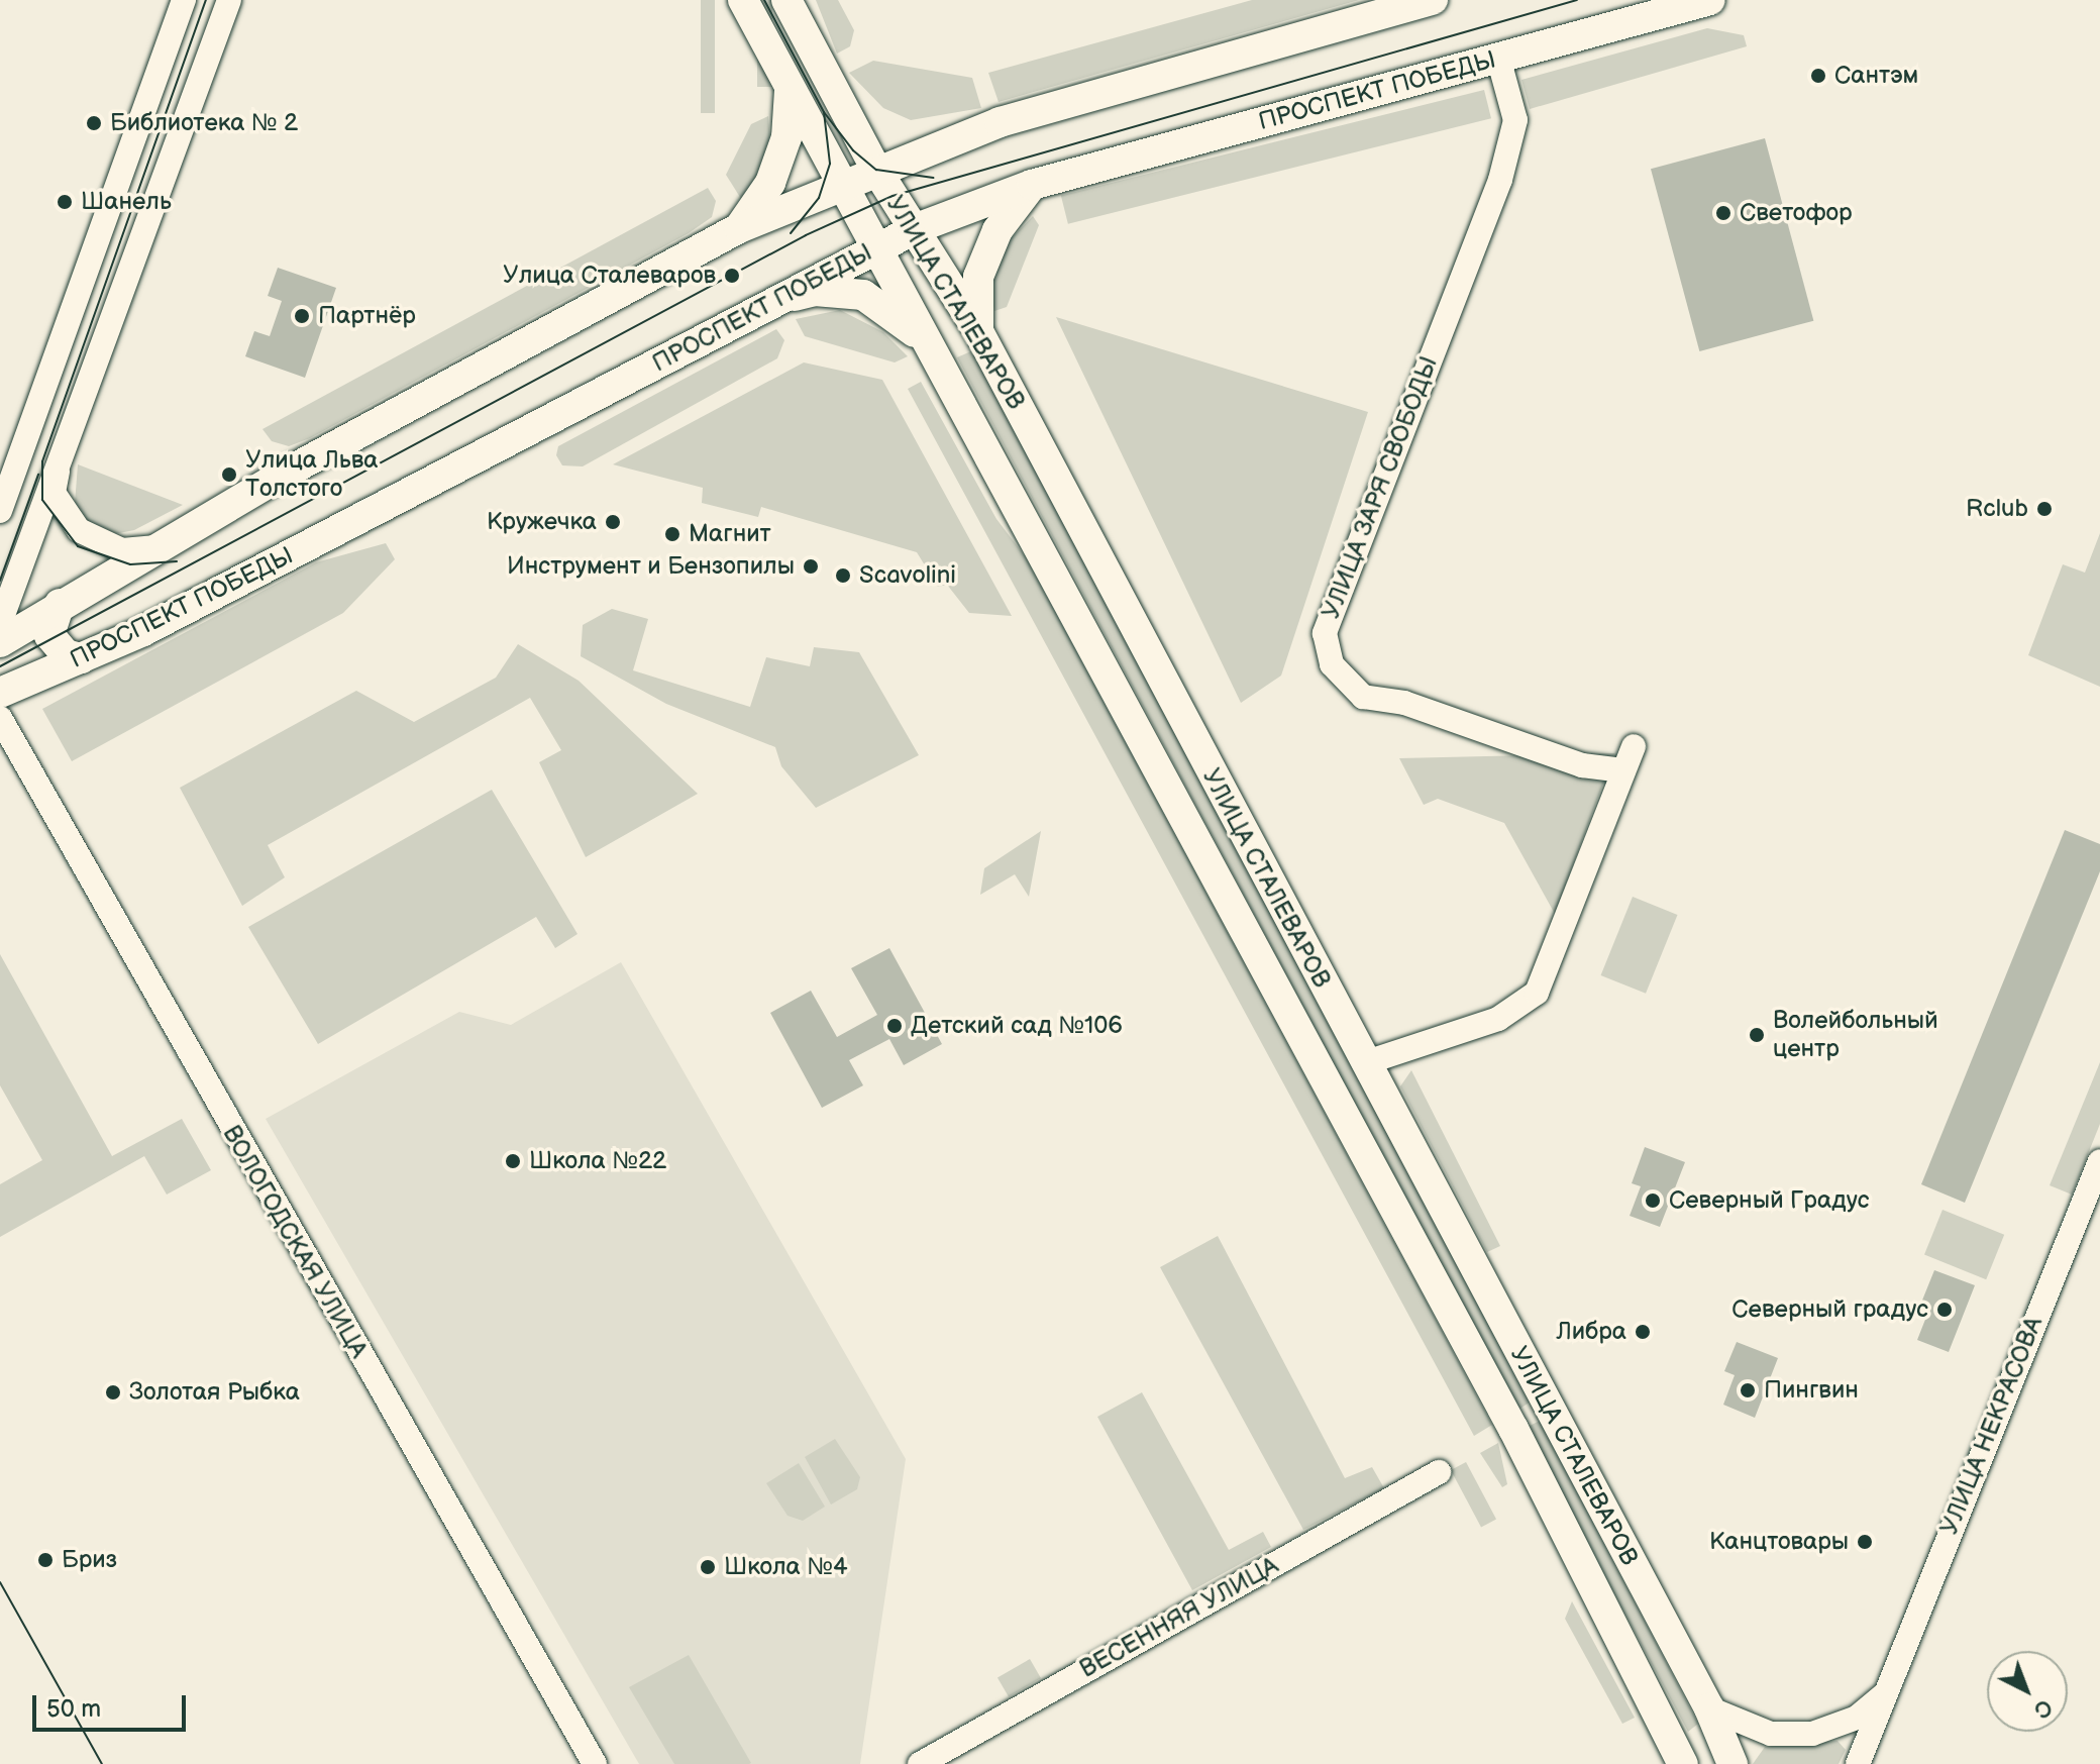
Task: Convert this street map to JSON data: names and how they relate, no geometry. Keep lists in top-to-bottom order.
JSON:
{
  "streets": {
    "main road": ["ПРОСПЕКТ ПОБЕДЫ", "УЛИЦА СТАЛЕВАРОВ"],
    "street": [
      "УЛИЦА ЗАРЯ СВОБОДЫ",
      "ВОЛОГОДСКАЯ УЛИЦА",
      "УЛИЦА НЕКРАСОВА",
      "ВЕСЕННЯЯ УЛИЦА"
    ]
  },
  "crossings": [
    ["ПРОСПЕКТ ПОБЕДЫ", "УЛИЦА СТАЛЕВАРОВ"],
    ["ПРОСПЕКТ ПОБЕДЫ", "УЛИЦА ЗАРЯ СВОБОДЫ"]
  ],
  "places": [
    "Сантэм",
    "Библиотека № 2",
    "Шанель",
    "Светофор",
    "Улица Сталеваров",
    "Партнёр",
    "Улица Льва Толстого",
    "Rclub",
    "Кружечка",
    "Магнит",
    "Инструмент и Бензопилы",
    "Scavolini",
    "Детский сад №106",
    "Волейбольный центр",
    "Школа №22",
    "Северный Градус",
    "Северный градус",
    "Либра",
    "Пингвин",
    "Золотая Рыбка",
    "Канцтовары",
    "Бриз",
    "Школа №4"
  ],
  "scale_bar": "50 m",
  "north": "bottom right"
}
